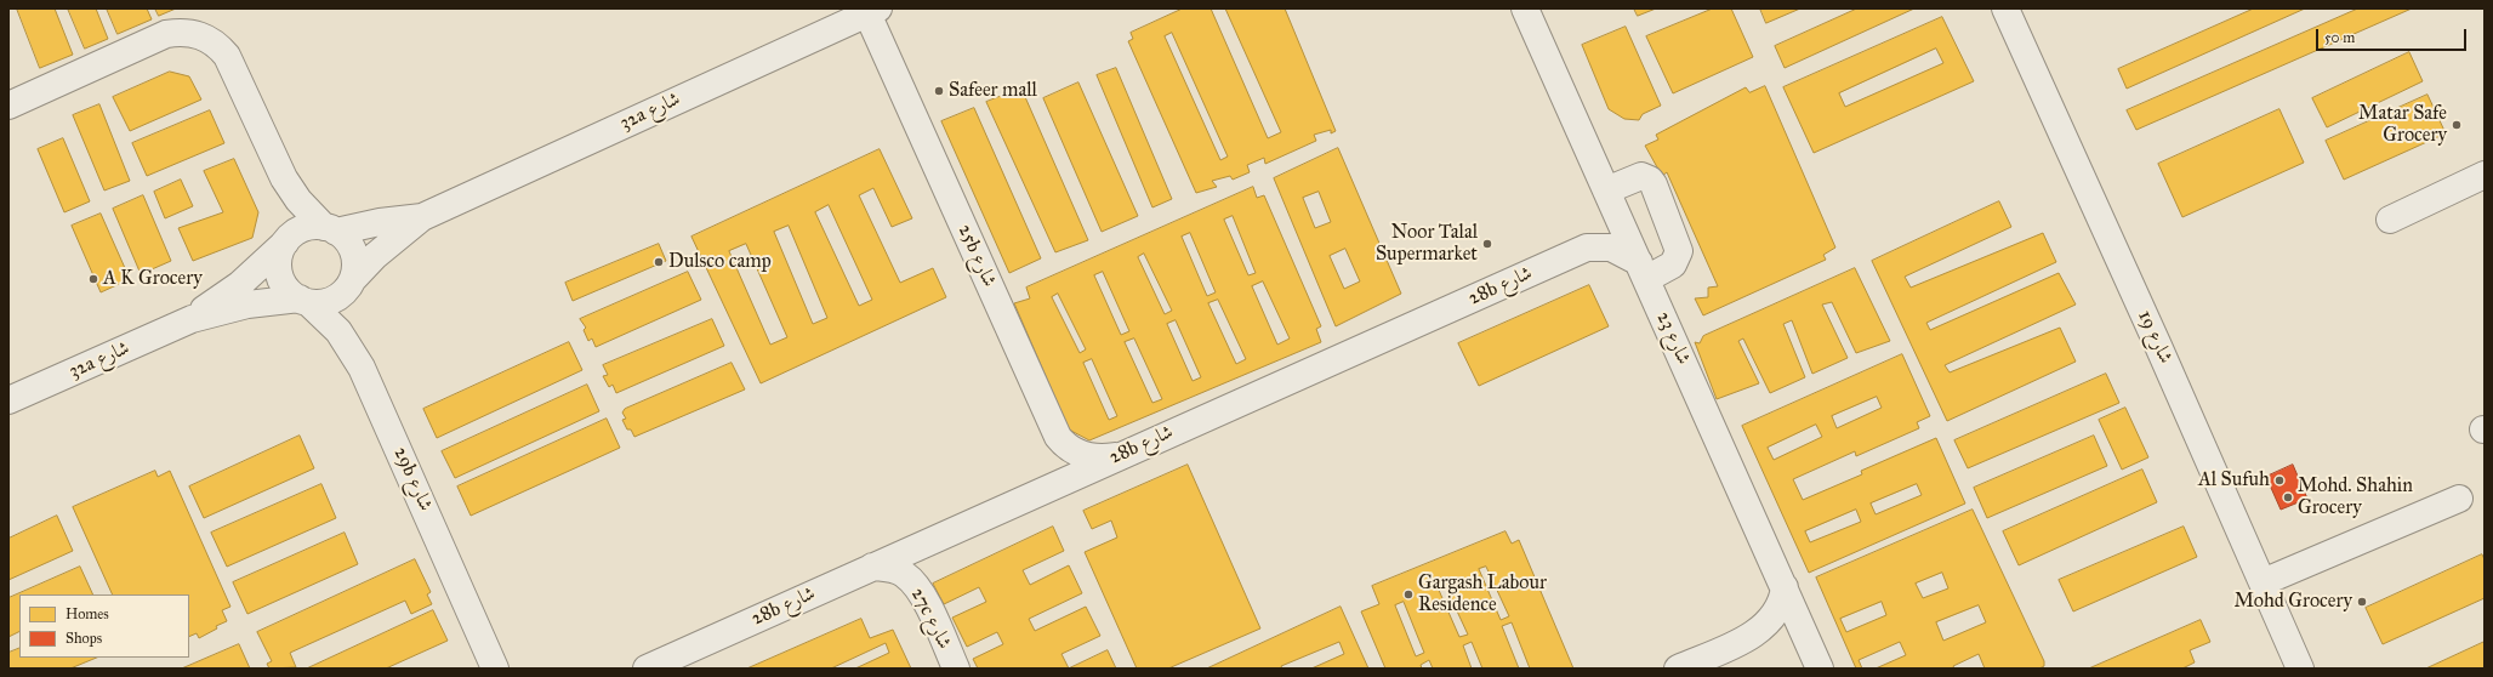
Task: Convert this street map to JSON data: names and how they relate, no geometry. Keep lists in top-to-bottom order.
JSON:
{
  "streets": {
    "street": [
      "32a شارع",
      "25b شارع",
      "28b شارع",
      "شارع 19",
      "شارع 23",
      "29b شارع",
      "27c شارع"
    ]
  },
  "crossings": [
    ["32a شارع", "25b شارع"],
    ["32a شارع", "29b شارع"],
    ["25b شارع", "28b شارع"],
    ["28b شارع", "شارع 23"],
    ["28b شارع", "27c شارع"]
  ],
  "places": [
    "Safeer mall",
    "Matar Safe Grocery",
    "Noor Talal Supermarket",
    "Dulsco camp",
    "A K Grocery",
    "Al Sufuh",
    "Mohd. Shahin Grocery",
    "Gargash Labour Residence",
    "Mohd Grocery"
  ],
  "legend": ["Homes", "Shops"],
  "scale_bar": "50 m"
}
